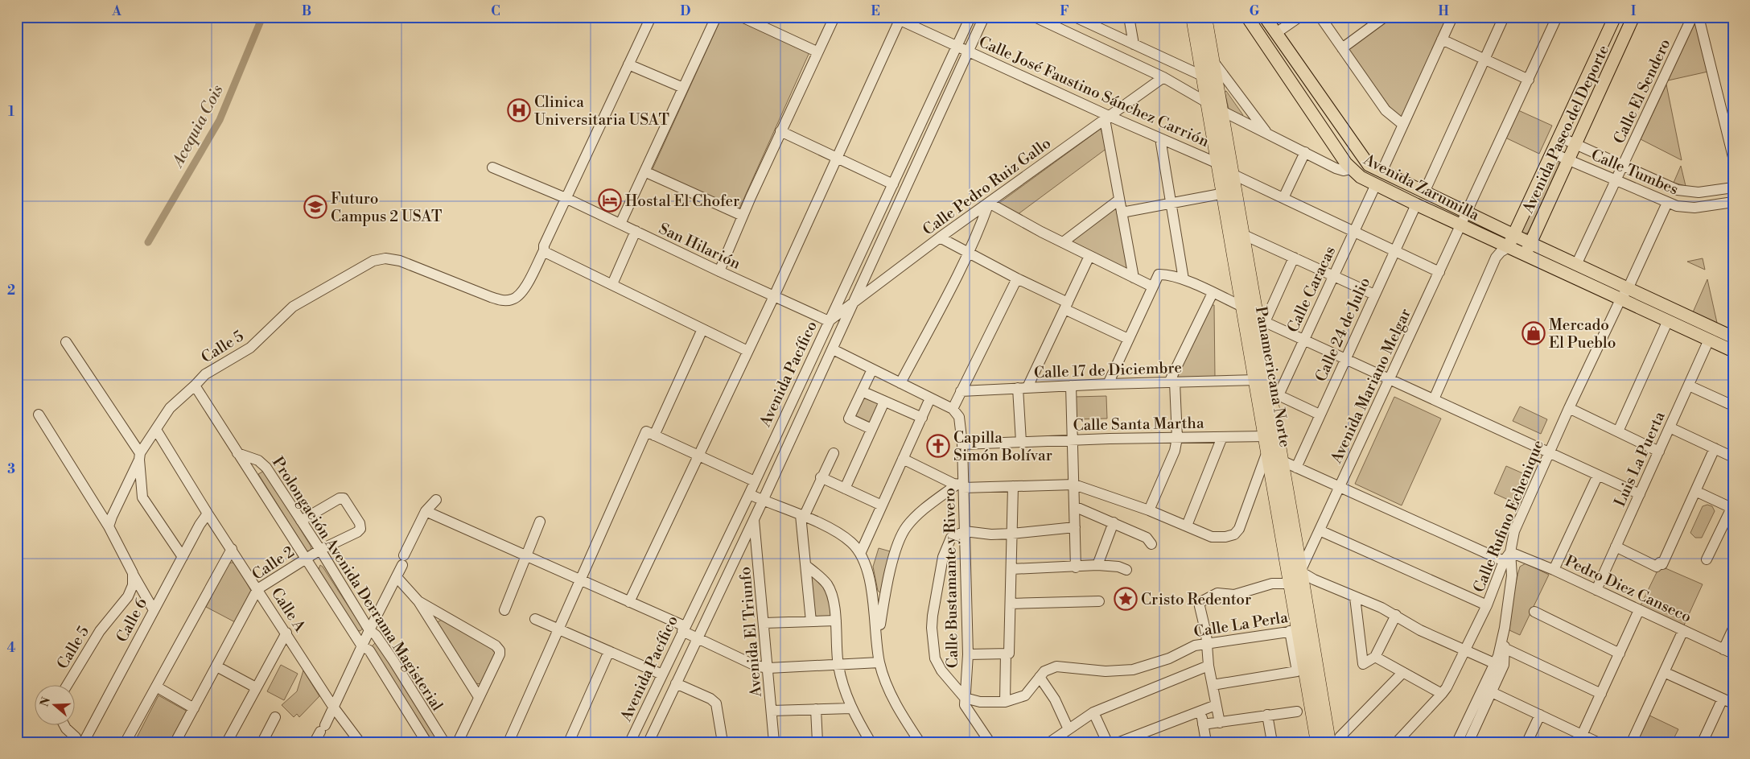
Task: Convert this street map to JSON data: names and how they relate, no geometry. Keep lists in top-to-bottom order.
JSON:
{
  "streets": {
    "highway": ["Panamericana Norte"],
    "main road": ["Avenida Paseo del Deporte", "Avenida Zarumilla"],
    "street": [
      "Calle José Faustino Sánchez Carrión",
      "Calle El Sendero",
      "Calle Tumbes",
      "Calle Pedro Ruiz Gallo",
      "San Hilarión",
      "Calle Caracas",
      "Calle 24 de Julio",
      "Calle 5",
      "Calle 17 de Diciembre",
      "Avenida Pacífico",
      "Avenida Mariano Melgar",
      "Calle Santa Martha",
      "Luis La Puerta",
      "Calle Rufino Echenique",
      "Calle 2",
      "Calle Bustamante y Rivero",
      "Prolongación Avenida Derrama Magisterial",
      "Pedro Diez Canseco",
      "Calle A",
      "Calle 6",
      "Calle La Perla",
      "Avenida El Triunfo"
    ]
  },
  "crossings": [
    ["Calle José Faustino Sánchez Carrión", "Calle Pedro Ruiz Gallo"],
    ["Calle José Faustino Sánchez Carrión", "Avenida Pacífico"],
    ["Calle José Faustino Sánchez Carrión", "Panamericana Norte"],
    ["Calle El Sendero", "Calle Tumbes"],
    ["Calle El Sendero", "Avenida Zarumilla"],
    ["Avenida Paseo del Deporte", "Calle Tumbes"],
    ["Avenida Paseo del Deporte", "Avenida Zarumilla"],
    ["Calle Tumbes", "Calle Rufino Echenique"],
    ["Calle Pedro Ruiz Gallo", "Avenida Zarumilla"],
    ["Calle Pedro Ruiz Gallo", "San Hilarión"],
    ["Calle Pedro Ruiz Gallo", "Avenida Pacífico"],
    ["Avenida Zarumilla", "Calle Caracas"],
    ["Avenida Zarumilla", "Calle 24 de Julio"],
    ["Avenida Zarumilla", "Panamericana Norte"],
    ["Avenida Zarumilla", "Avenida Mariano Melgar"],
    ["Avenida Zarumilla", "Luis La Puerta"],
    ["Avenida Zarumilla", "Calle Rufino Echenique"],
    ["San Hilarión", "Calle 5"],
    ["San Hilarión", "Avenida Pacífico"],
    ["Calle Caracas", "Panamericana Norte"],
    ["Calle 5", "Prolongación Avenida Derrama Magisterial"],
    ["Calle 5", "Calle A"],
    ["Calle 17 de Diciembre", "Panamericana Norte"],
    ["Avenida Pacífico", "Avenida El Triunfo"],
    ["Panamericana Norte", "Avenida Mariano Melgar"],
    ["Panamericana Norte", "Calle Santa Martha"],
    ["Panamericana Norte", "Calle La Perla"],
    ["Calle Santa Martha", "Calle Bustamante y Rivero"],
    ["Luis La Puerta", "Pedro Diez Canseco"],
    ["Calle Rufino Echenique", "Pedro Diez Canseco"],
    ["Calle 2", "Prolongación Avenida Derrama Magisterial"],
    ["Calle 2", "Calle A"],
    ["Calle Bustamante y Rivero", "Calle La Perla"],
    ["Calle A", "Calle 6"]
  ],
  "water": ["Acequia Cois"],
  "places": {
    "hospital": ["Clinica Universitaria USAT"],
    "hotel": ["Hostal El Chofer"],
    "school or university": ["Futuro Campus 2 USAT"],
    "shop": ["Mercado El Pueblo"],
    "church": ["Capilla Simón Bolívar"],
    "place": ["Cristo Redentor"]
  },
  "north": "left",
  "grid": {
    "columns": [
      "A",
      "B",
      "C",
      "D",
      "E",
      "F",
      "G",
      "H",
      "I"
    ],
    "rows": [
      "1",
      "2",
      "3",
      "4"
    ]
  }
}
